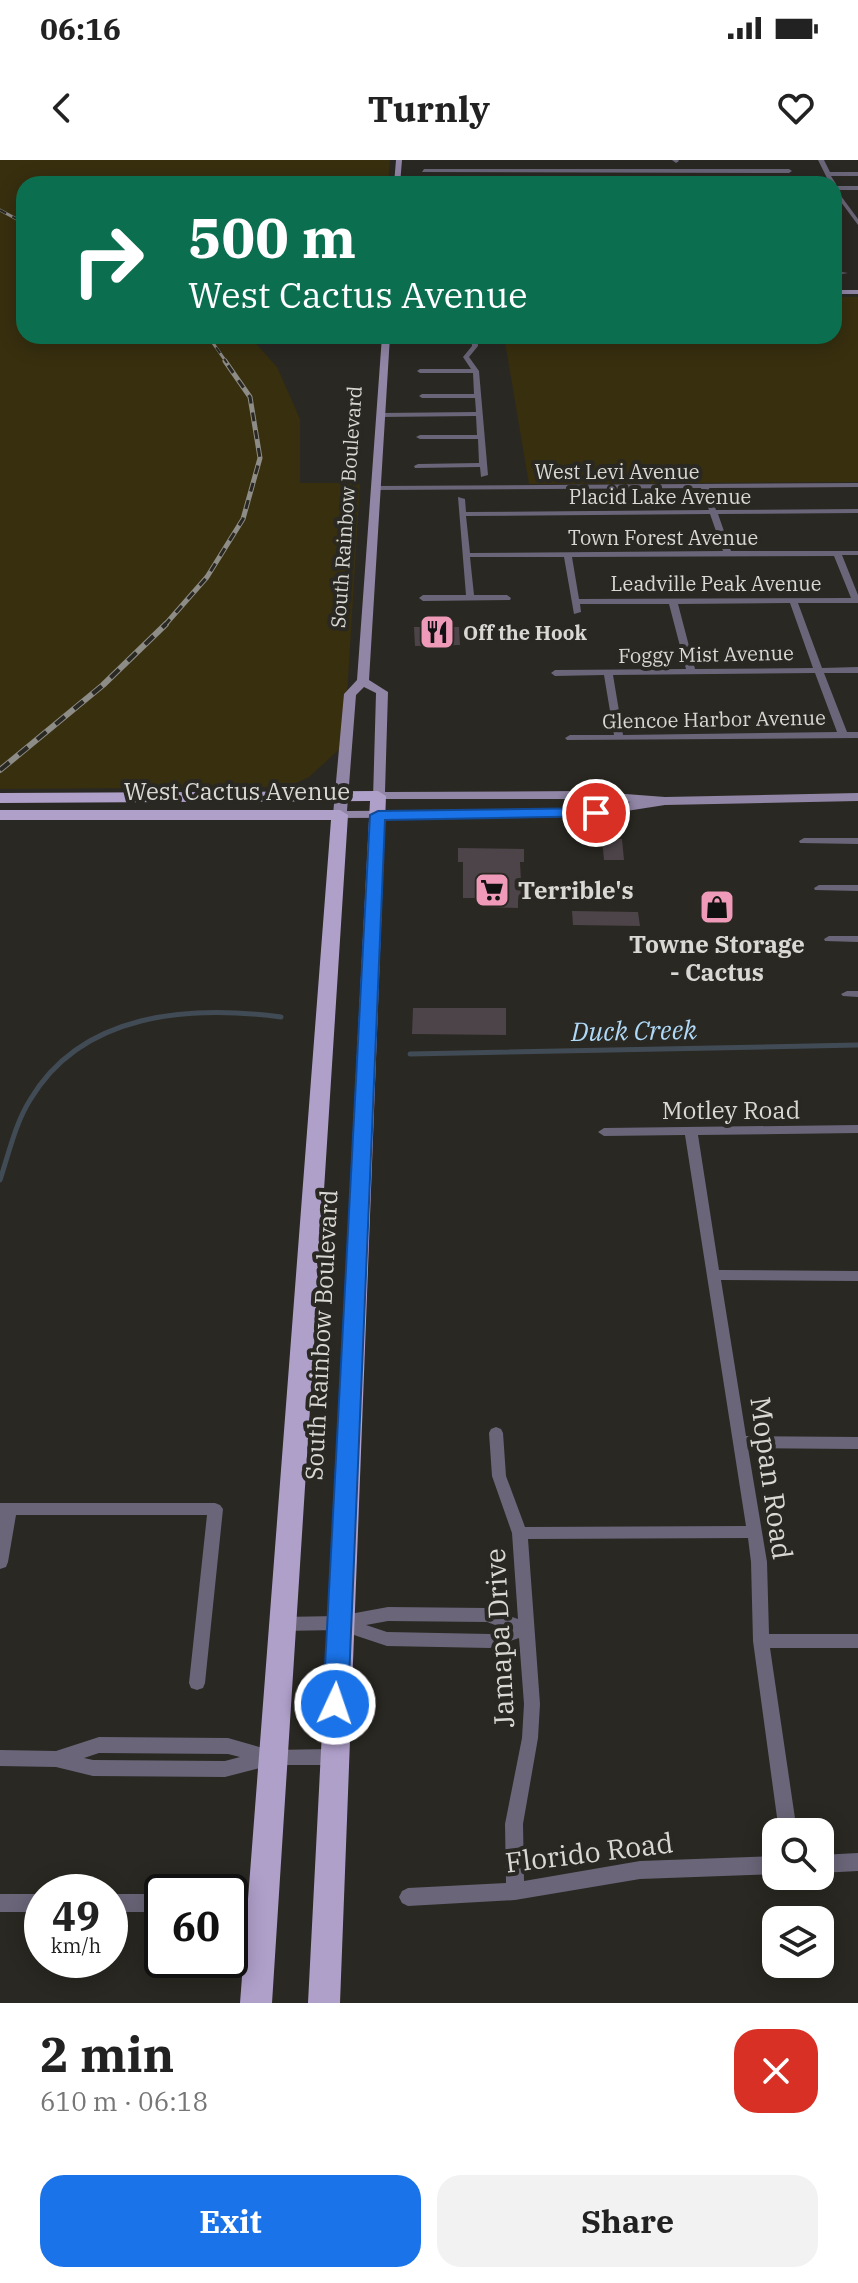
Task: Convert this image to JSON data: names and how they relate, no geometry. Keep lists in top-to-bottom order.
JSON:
{
  "streets": {
    "main road": ["South Rainbow Boulevard", "West Cactus Avenue"],
    "street": [
      "West Levi Avenue",
      "Placid Lake Avenue",
      "Town Forest Avenue",
      "Leadville Peak Avenue",
      "Foggy Mist Avenue",
      "Glencoe Harbor Avenue",
      "Motley Road",
      "Mopan Road",
      "Jamapa Drive",
      "Florido Road"
    ]
  },
  "crossings": [
    ["West Levi Avenue", "South Rainbow Boulevard"],
    ["South Rainbow Boulevard", "West Cactus Avenue"],
    ["Town Forest Avenue", "Leadville Peak Avenue"],
    ["Motley Road", "Mopan Road"],
    ["Jamapa Drive", "Florido Road"]
  ],
  "water": ["Duck Creek"],
  "places": {
    "restaurant": ["Off the Hook"],
    "supermarket": ["Terrible's"],
    "shop": ["Towne Storage - Cactus"]
  },
  "page": {
    "status": "06:16",
    "header": "Turnly",
    "turn": ["500 m", "West Cactus Avenue"],
    "speed": "49 km/h",
    "limit": "60",
    "heading": ["2 min", "610 m · 06:18"],
    "buttons": ["Exit", "Share"]
  }
}
